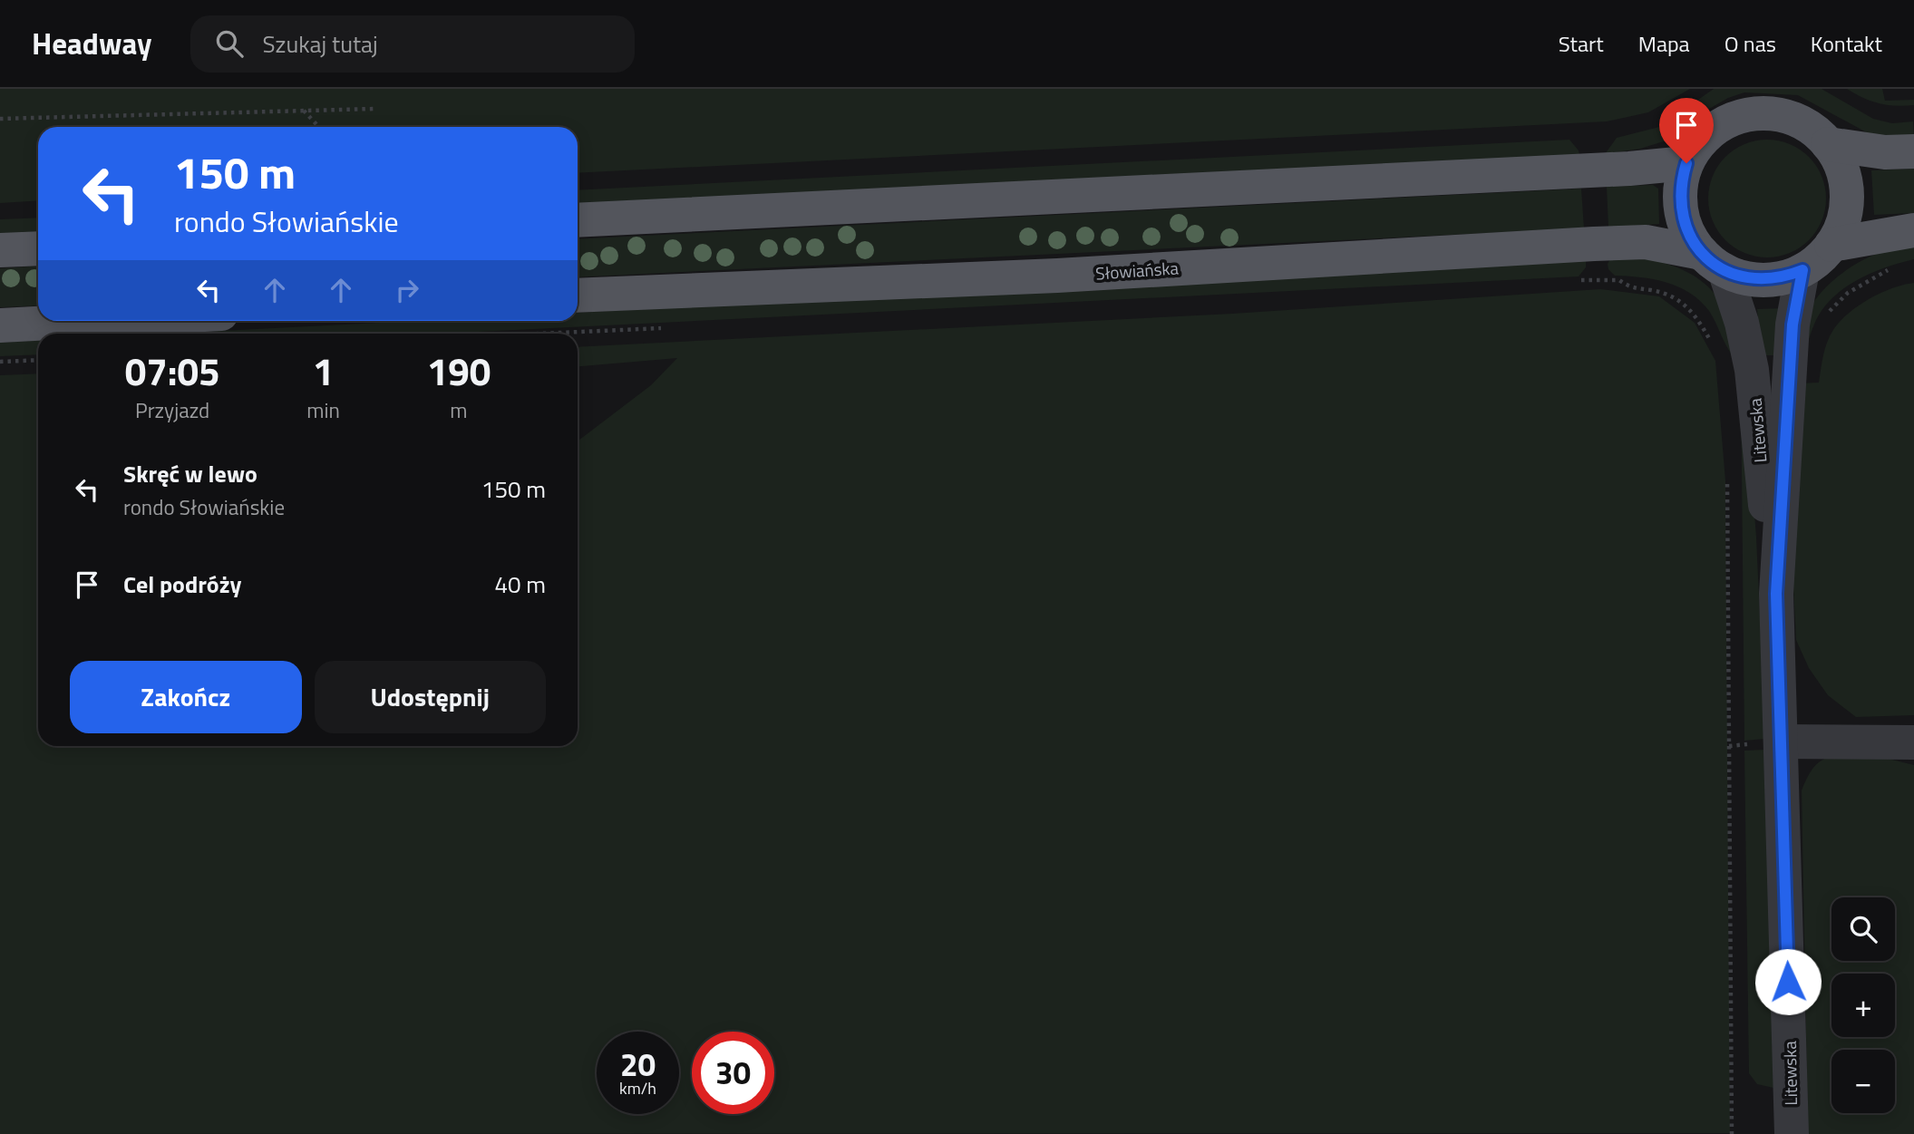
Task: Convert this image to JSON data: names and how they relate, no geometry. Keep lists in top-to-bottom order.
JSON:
{
  "streets": {
    "main road": ["Słowiańska"],
    "street": ["Litewska"]
  },
  "crossings": [
    ["Słowiańska", "Litewska"]
  ],
  "page": {
    "header": "Headway",
    "search": "Szukaj tutaj",
    "nav": [
      "Start",
      "Mapa",
      "O nas",
      "Kontakt"
    ],
    "turn": ["150 m", "rondo Słowiańskie"],
    "eta": [
      "07:05",
      "Przyjazd",
      "1",
      "min",
      "190",
      "m"
    ],
    "list": [
      {
        "name": "Skręć w lewo",
        "note": "rondo Słowiańskie",
        "value": "150 m"
      },
      {
        "name": "Cel podróży",
        "value": "40 m"
      }
    ],
    "buttons": ["Zakończ", "Udostępnij"],
    "map_buttons": ["+", "−"],
    "speed": "20 km/h",
    "limit": "30"
  }
}
